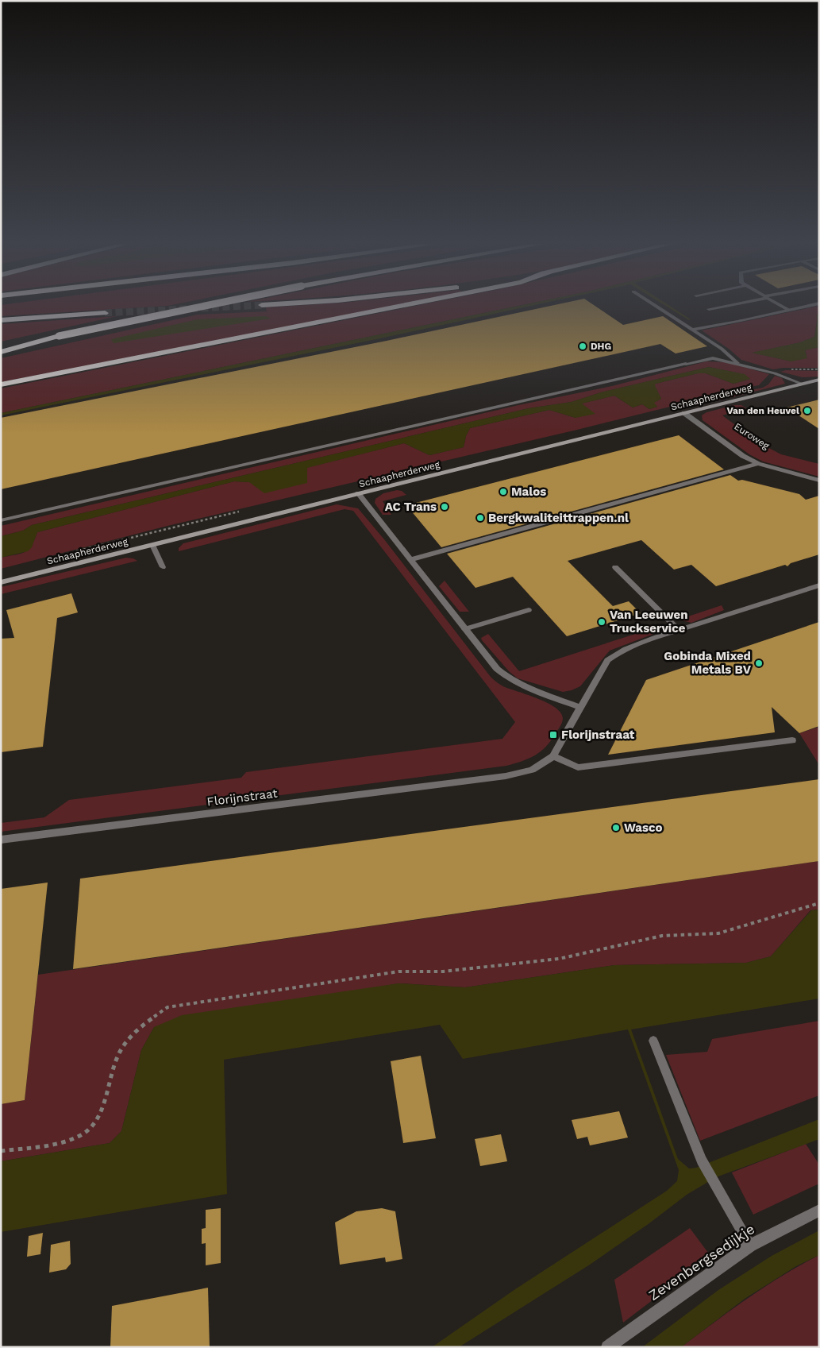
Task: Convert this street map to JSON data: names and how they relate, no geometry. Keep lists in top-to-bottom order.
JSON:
{
  "streets": {
    "street": [
      "Schaapherderweg",
      "Euroweg",
      "Florijnstraat",
      "Zevenbergsedijkje"
    ]
  },
  "crossings": [
    ["Schaapherderweg", "Euroweg"]
  ],
  "places": {
    "other": [
      "DHG",
      "Van den Heuvel",
      "Malos",
      "AC Trans",
      "Bergkwaliteittrappen.nl",
      "Van Leeuwen Truckservice",
      "Gobinda Mixed Metals BV",
      "Wasco"
    ],
    "transit": ["Florijnstraat"]
  }
}
